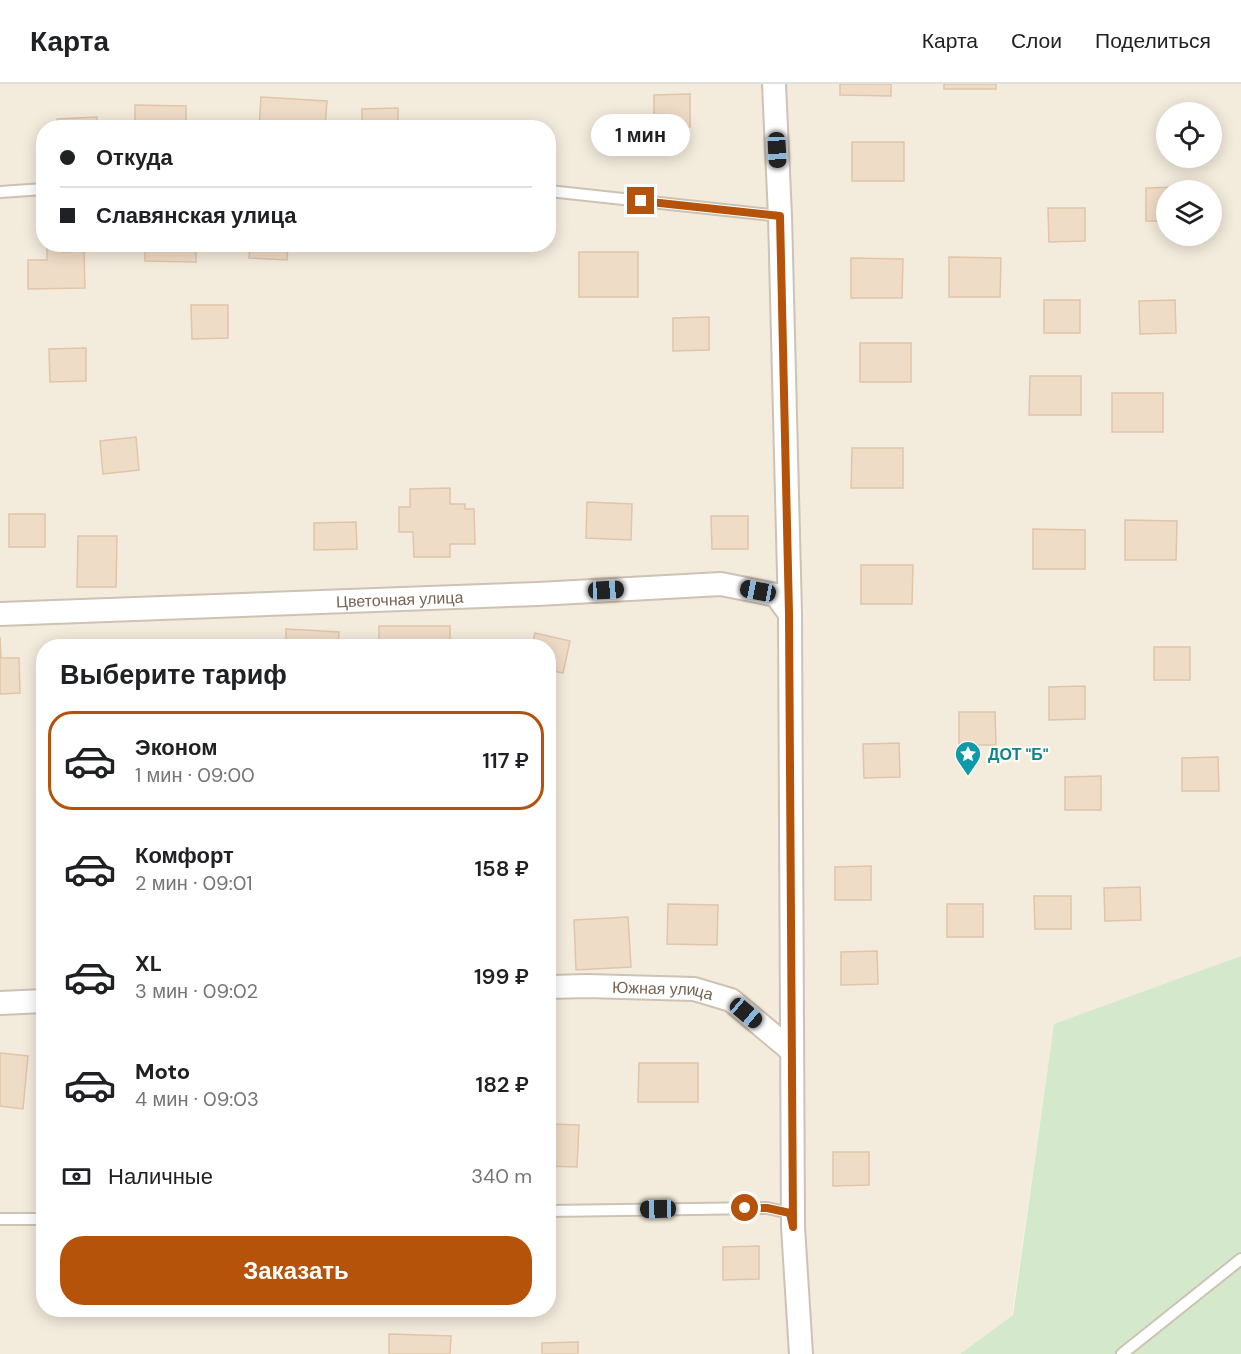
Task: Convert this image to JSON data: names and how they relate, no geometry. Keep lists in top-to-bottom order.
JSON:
{
  "streets": {
    "street": ["Цветочная улица", "Южная улица"]
  },
  "places": {
    "place": ["ДОТ \"Б\""]
  },
  "page": {
    "header": "Карта",
    "nav": ["Карта", "Слои", "Поделиться"],
    "bubble": "1 мин",
    "banner": ["Откуда", "Славянская улица"],
    "heading": "Выберите тариф",
    "list": [
      {
        "name": "Эконом",
        "note": "1 мин · 09:00",
        "value": "117 ₽"
      },
      {
        "name": "Комфорт",
        "note": "2 мин · 09:01",
        "value": "158 ₽"
      },
      {
        "name": "XL",
        "note": "3 мин · 09:02",
        "value": "199 ₽"
      },
      {
        "name": "Moto",
        "note": "4 мин · 09:03",
        "value": "182 ₽"
      }
    ],
    "pay": ["Наличные", "340 m"],
    "buttons": "Заказать"
  }
}
